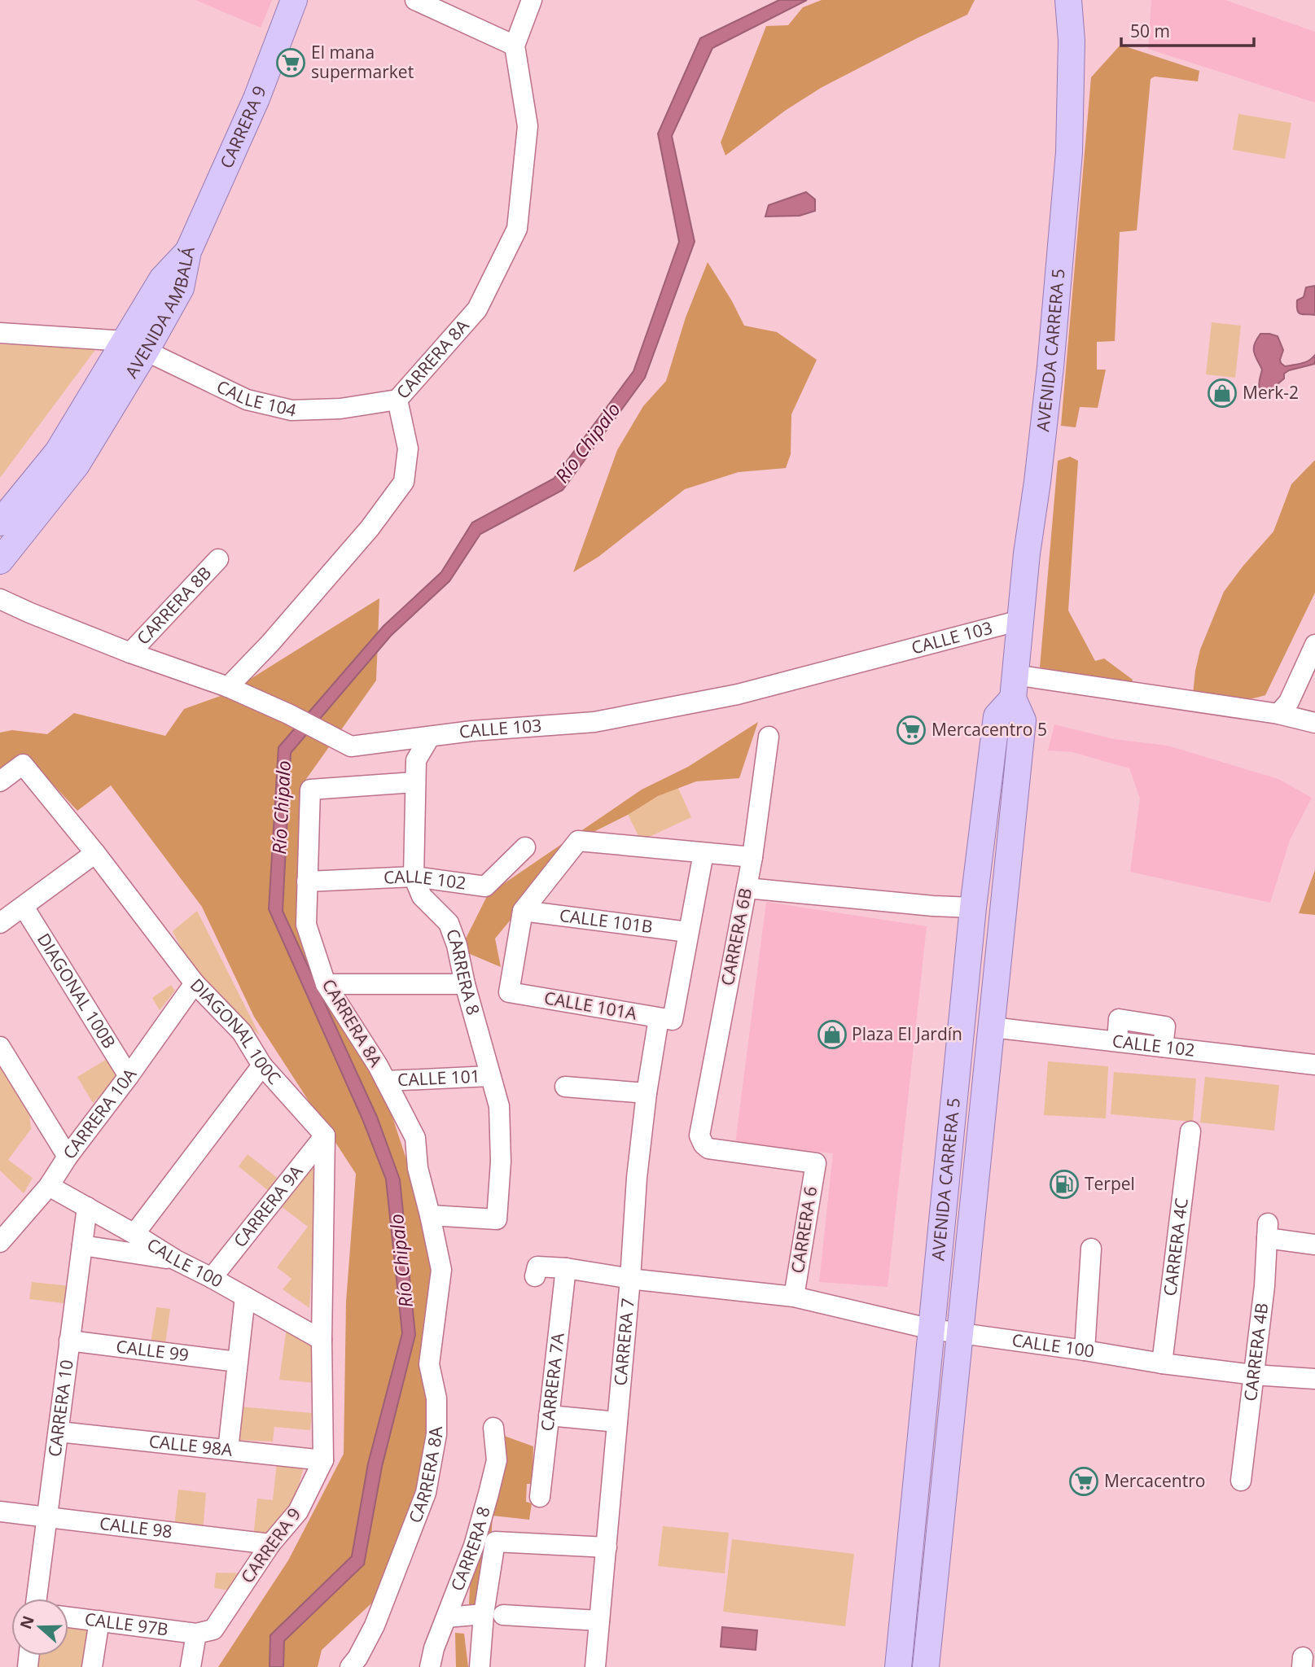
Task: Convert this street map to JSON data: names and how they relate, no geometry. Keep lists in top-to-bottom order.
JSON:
{
  "streets": {
    "main road": ["CARRERA 9", "AVENIDA AMBALÁ", "AVENIDA CARRERA 5"],
    "street": [
      "CARRERA 8A",
      "CALLE 104",
      "CARRERA 8B",
      "CALLE 103",
      "CALLE 102",
      "CALLE 101B",
      "CARRERA 6B",
      "CARRERA 8",
      "DIAGONAL 100B",
      "CALLE 101A",
      "DIAGONAL 100C",
      "CALLE 101",
      "CARRERA 10A",
      "CARRERA 9A",
      "CARRERA 6",
      "CARRERA 4C",
      "CALLE 100",
      "CARRERA 7",
      "CALLE 99",
      "CARRERA 4B",
      "CARRERA 7A",
      "CARRERA 10",
      "CALLE 98A",
      "CALLE 98",
      "CALLE 97B"
    ]
  },
  "crossings": [
    ["CARRERA 9", "AVENIDA AMBALÁ"],
    ["CARRERA 9", "CALLE 100"],
    ["CARRERA 9", "CALLE 98A"],
    ["CARRERA 9", "CALLE 98"],
    ["CARRERA 9", "CALLE 97B"],
    ["AVENIDA AMBALÁ", "CALLE 104"],
    ["AVENIDA CARRERA 5", "CALLE 103"],
    ["AVENIDA CARRERA 5", "CALLE 102"],
    ["AVENIDA CARRERA 5", "CALLE 100"],
    ["CARRERA 8A", "CALLE 104"],
    ["CARRERA 8A", "CALLE 103"],
    ["CARRERA 8A", "CALLE 102"],
    ["CARRERA 8A", "CARRERA 8"],
    ["CARRERA 8A", "CALLE 101"],
    ["CARRERA 8B", "CALLE 103"],
    ["CALLE 103", "CARRERA 8"],
    ["CALLE 102", "CARRERA 8"],
    ["CALLE 101B", "CALLE 101A"],
    ["CALLE 101B", "CARRERA 7"],
    ["CARRERA 6B", "CARRERA 6"],
    ["CARRERA 8", "CALLE 101"],
    ["DIAGONAL 100B", "CARRERA 10A"],
    ["CALLE 101A", "CARRERA 7"],
    ["DIAGONAL 100C", "CARRERA 10A"],
    ["DIAGONAL 100C", "CARRERA 9A"],
    ["CARRERA 10A", "CALLE 100"],
    ["CARRERA 9A", "CALLE 100"],
    ["CARRERA 6", "CALLE 100"],
    ["CARRERA 4C", "CALLE 100"],
    ["CALLE 100", "CARRERA 7"],
    ["CALLE 100", "CARRERA 4B"],
    ["CALLE 100", "CARRERA 7A"],
    ["CALLE 100", "CARRERA 10"],
    ["CALLE 99", "CARRERA 10"],
    ["CARRERA 10", "CALLE 98A"],
    ["CARRERA 10", "CALLE 98"]
  ],
  "water": ["Río Chipalo"],
  "places": {
    "supermarket": ["El mana supermarket", "Mercacentro 5", "Mercacentro"],
    "shop": ["Merk-2", "Plaza El Jardín"],
    "fuel station": ["Terpel"]
  },
  "scale_bar": "50 m",
  "north": "left"
}
